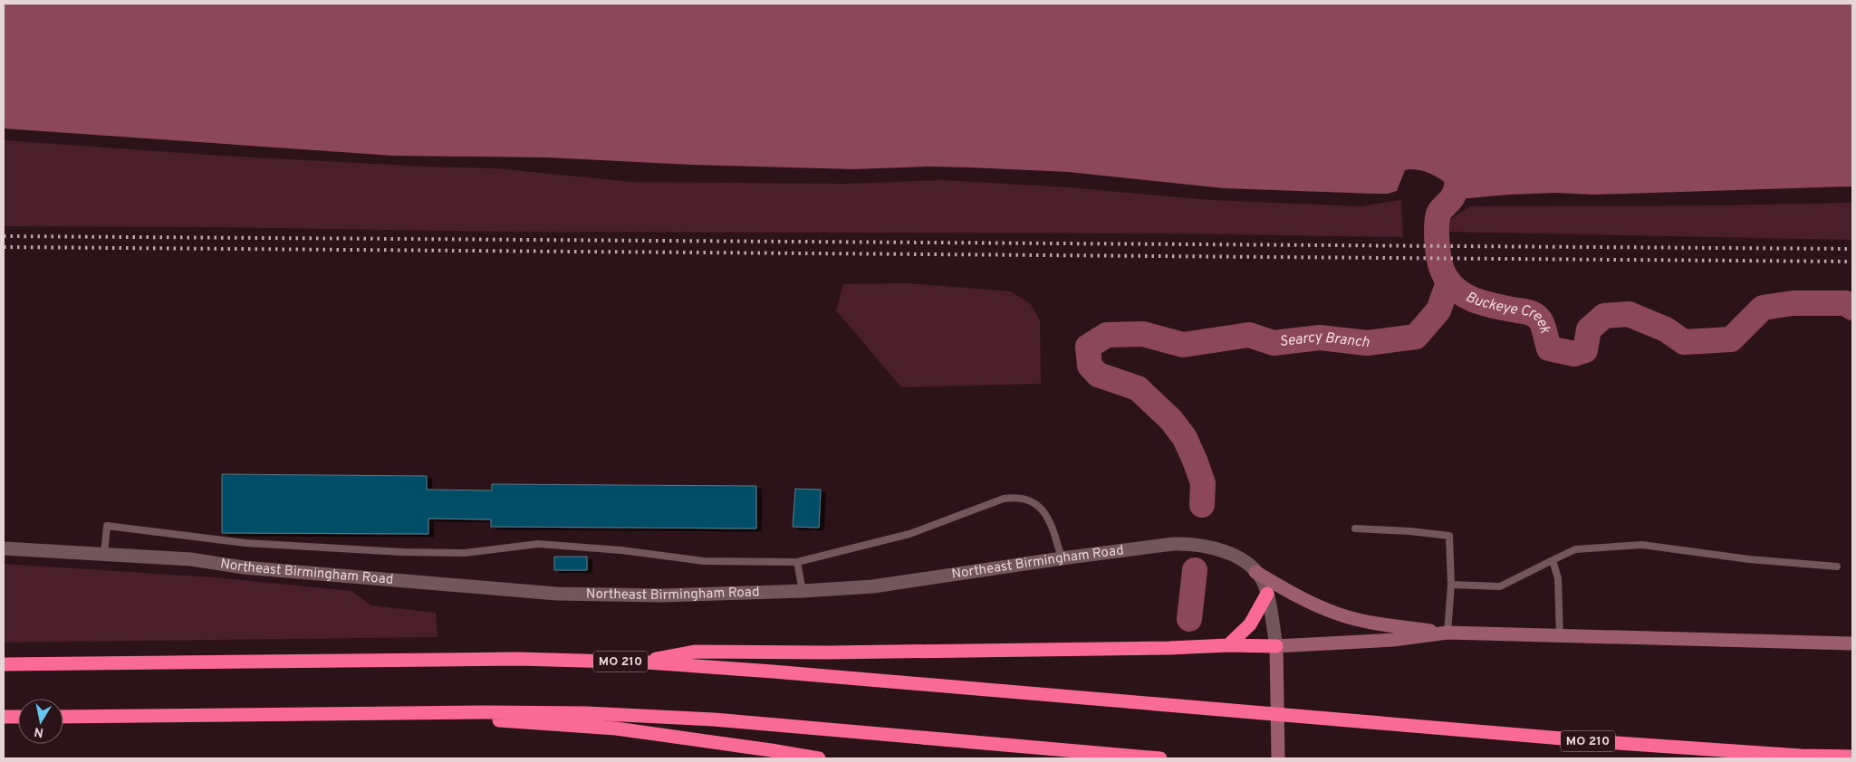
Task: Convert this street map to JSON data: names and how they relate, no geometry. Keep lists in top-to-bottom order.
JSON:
{
  "streets": {
    "highway": ["MO 210"],
    "street": ["Northeast Birmingham Road"]
  },
  "water": ["Buckeye Creek", "Searcy Branch"],
  "north": "bottom"
}
